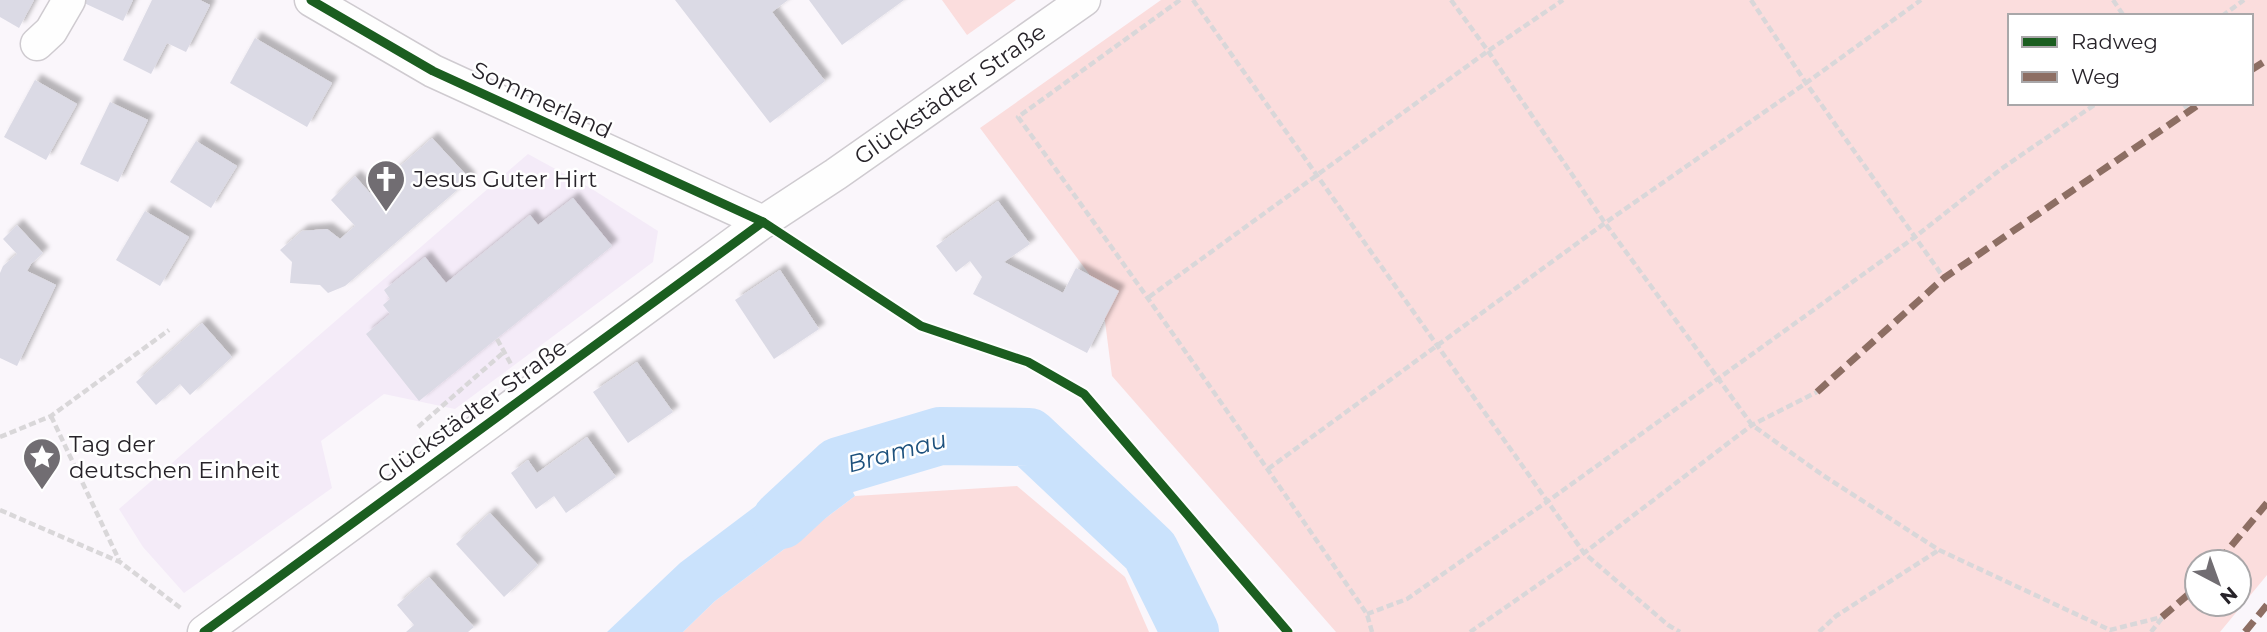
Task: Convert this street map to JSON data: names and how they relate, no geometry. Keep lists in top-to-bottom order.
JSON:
{
  "streets": {
    "street": ["Glückstädter Straße", "Sommerland"]
  },
  "crossings": [
    ["Glückstädter Straße", "Sommerland"]
  ],
  "water": ["Bramau"],
  "places": {
    "church": ["Jesus Guter Hirt"],
    "place": ["Tag der deutschen Einheit"]
  },
  "legend": ["Radweg", "Weg"],
  "north": "bottom right"
}
